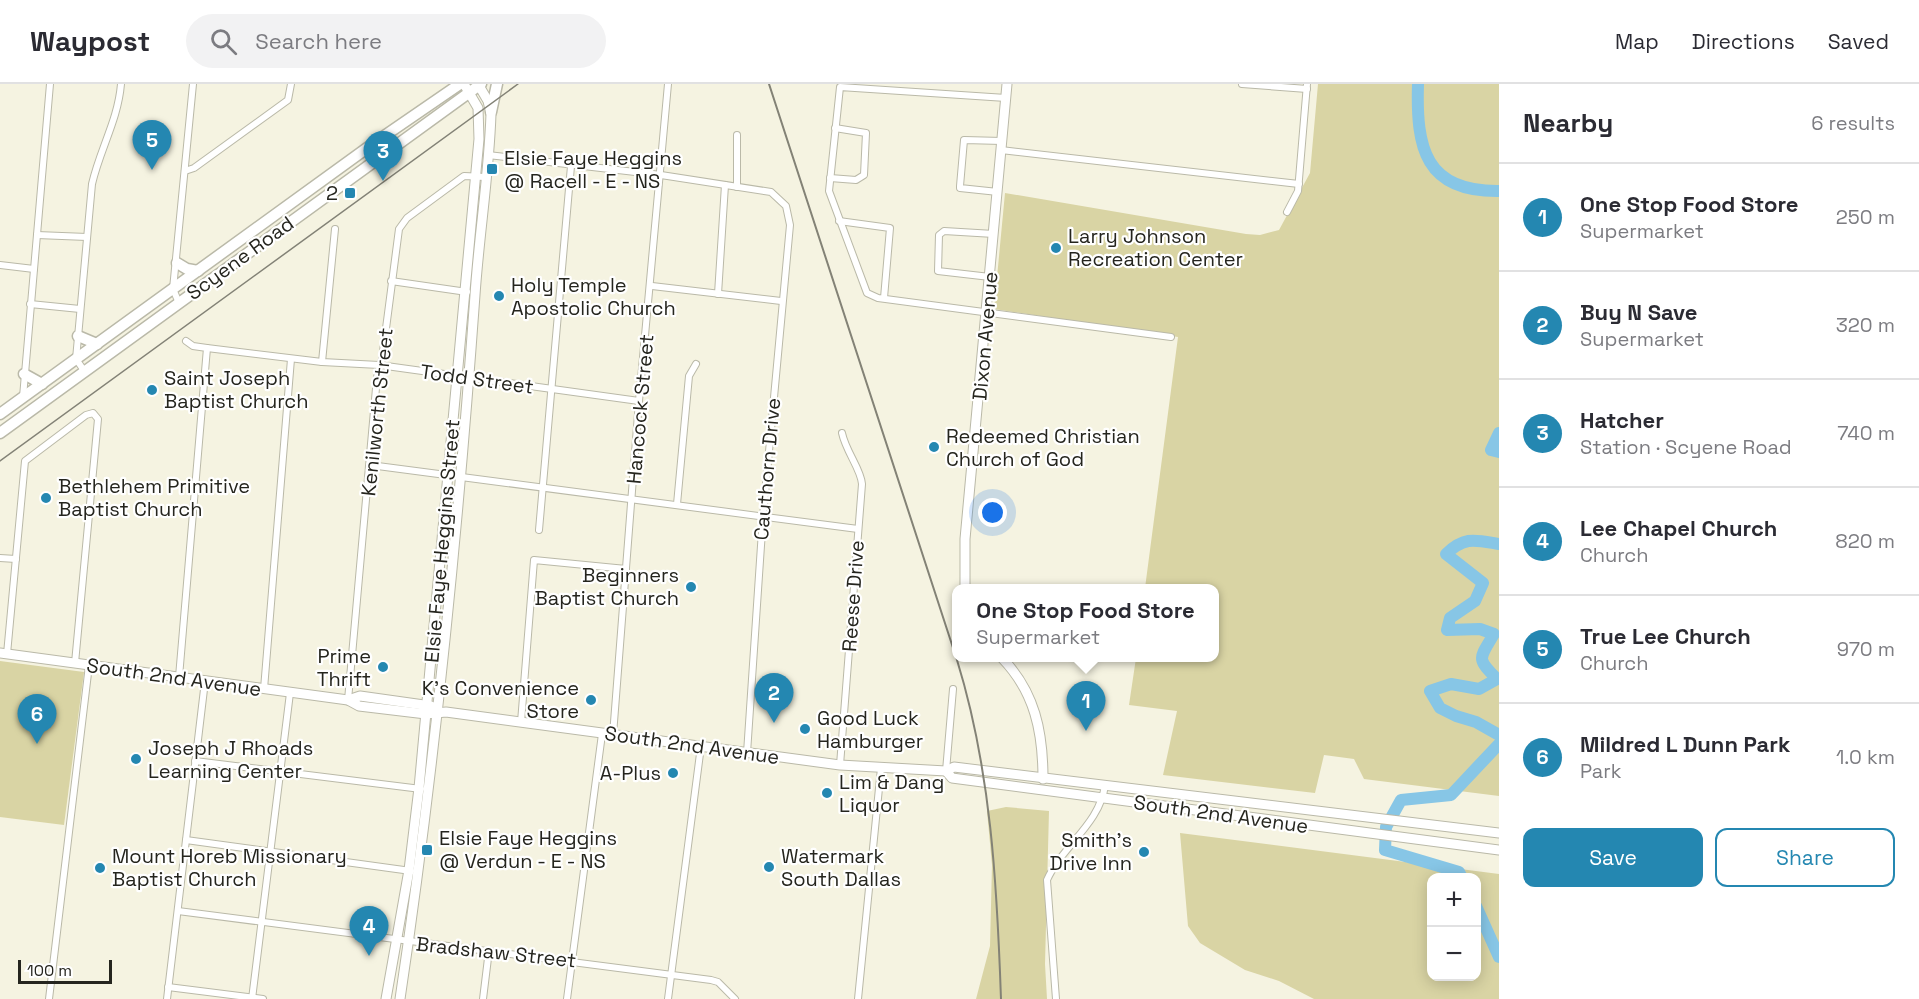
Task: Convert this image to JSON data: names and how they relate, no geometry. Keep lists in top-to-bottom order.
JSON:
{
  "streets": {
    "main road": [
      "Scyene Road",
      "Dixon Avenue",
      "Elsie Faye Heggins Street",
      "South 2nd Avenue"
    ],
    "street": [
      "Todd Street",
      "Hancock Street",
      "Kenilworth Street",
      "Cauthorn Drive",
      "Reese Drive",
      "Bradshaw Street"
    ]
  },
  "crossings": [
    ["Scyene Road", "Elsie Faye Heggins Street"],
    ["Todd Street", "Hancock Street"],
    ["Todd Street", "Kenilworth Street"],
    ["Todd Street", "Elsie Faye Heggins Street"],
    ["Hancock Street", "South 2nd Avenue"],
    ["Kenilworth Street", "Elsie Faye Heggins Street"],
    ["Kenilworth Street", "South 2nd Avenue"],
    ["Cauthorn Drive", "South 2nd Avenue"],
    ["Elsie Faye Heggins Street", "South 2nd Avenue"],
    ["Elsie Faye Heggins Street", "Bradshaw Street"],
    ["Reese Drive", "South 2nd Avenue"]
  ],
  "places": {
    "transit": ["Elsie Faye Heggins @ Racell - E - NS", "2", "Elsie Faye Heggins @ Verdun - E - NS"],
    "other": [
      "Larry Johnson Recreation Center",
      "Holy Temple Apostolic Church",
      "Saint Joseph Baptist Church",
      "Redeemed Christian Church of God",
      "Bethlehem Primitive Baptist Church",
      "Beginners Baptist Church",
      "Prime Thrift",
      "K's Convenience Store",
      "Good Luck Hamburger",
      "Joseph J Rhoads Learning Center",
      "A-Plus",
      "Lim & Dang Liquor",
      "Smith's Drive Inn",
      "Watermark South Dallas",
      "Mount Horeb Missionary Baptist Church"
    ]
  },
  "scale_bar": "100 m",
  "page": {
    "header": "Waypost",
    "search": "Search here",
    "nav": ["Map", "Directions", "Saved"],
    "heading": ["Nearby", "6 results"],
    "pins": [
      "5",
      "3",
      "2",
      "1",
      "6",
      "4"
    ],
    "list": [
      {
        "mark": "1",
        "name": "One Stop Food Store",
        "note": "Supermarket",
        "value": "250 m"
      },
      {
        "mark": "2",
        "name": "Buy N Save",
        "note": "Supermarket",
        "value": "320 m"
      },
      {
        "mark": "3",
        "name": "Hatcher",
        "note": "Station · Scyene Road",
        "value": "740 m"
      },
      {
        "mark": "4",
        "name": "Lee Chapel Church",
        "note": "Church",
        "value": "820 m"
      },
      {
        "mark": "5",
        "name": "True Lee Church",
        "note": "Church",
        "value": "970 m"
      },
      {
        "mark": "6",
        "name": "Mildred L Dunn Park",
        "note": "Park",
        "value": "1.0 km"
      }
    ],
    "popup": ["One Stop Food Store", "Supermarket"],
    "buttons": ["Save", "Share"],
    "map_buttons": ["+", "−"],
    "scale": "100 m"
  }
}
